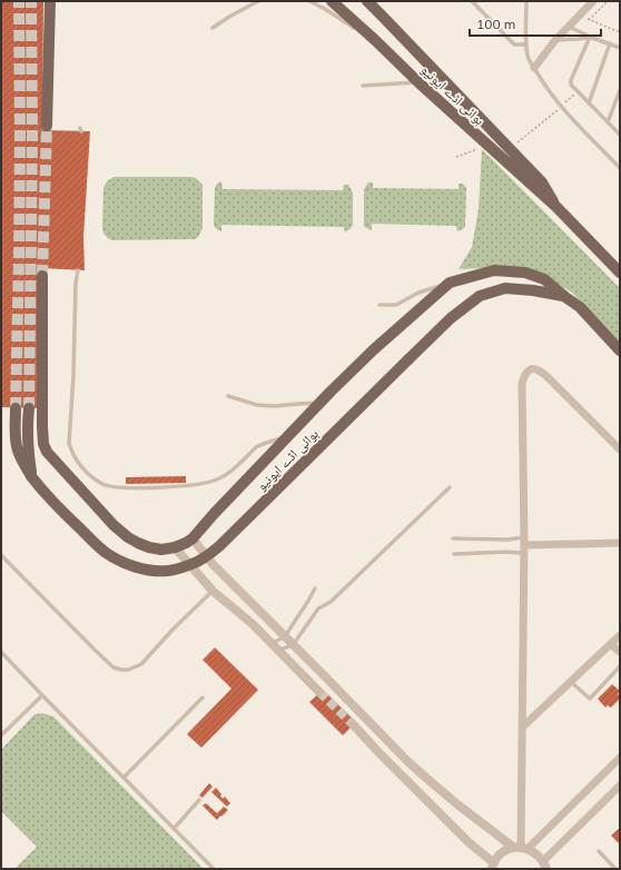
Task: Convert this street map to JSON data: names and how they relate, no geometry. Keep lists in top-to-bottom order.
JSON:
{
  "streets": {
    "main road": ["ہوائی اڈے ایونیو"]
  },
  "scale_bar": "100 m"
}
